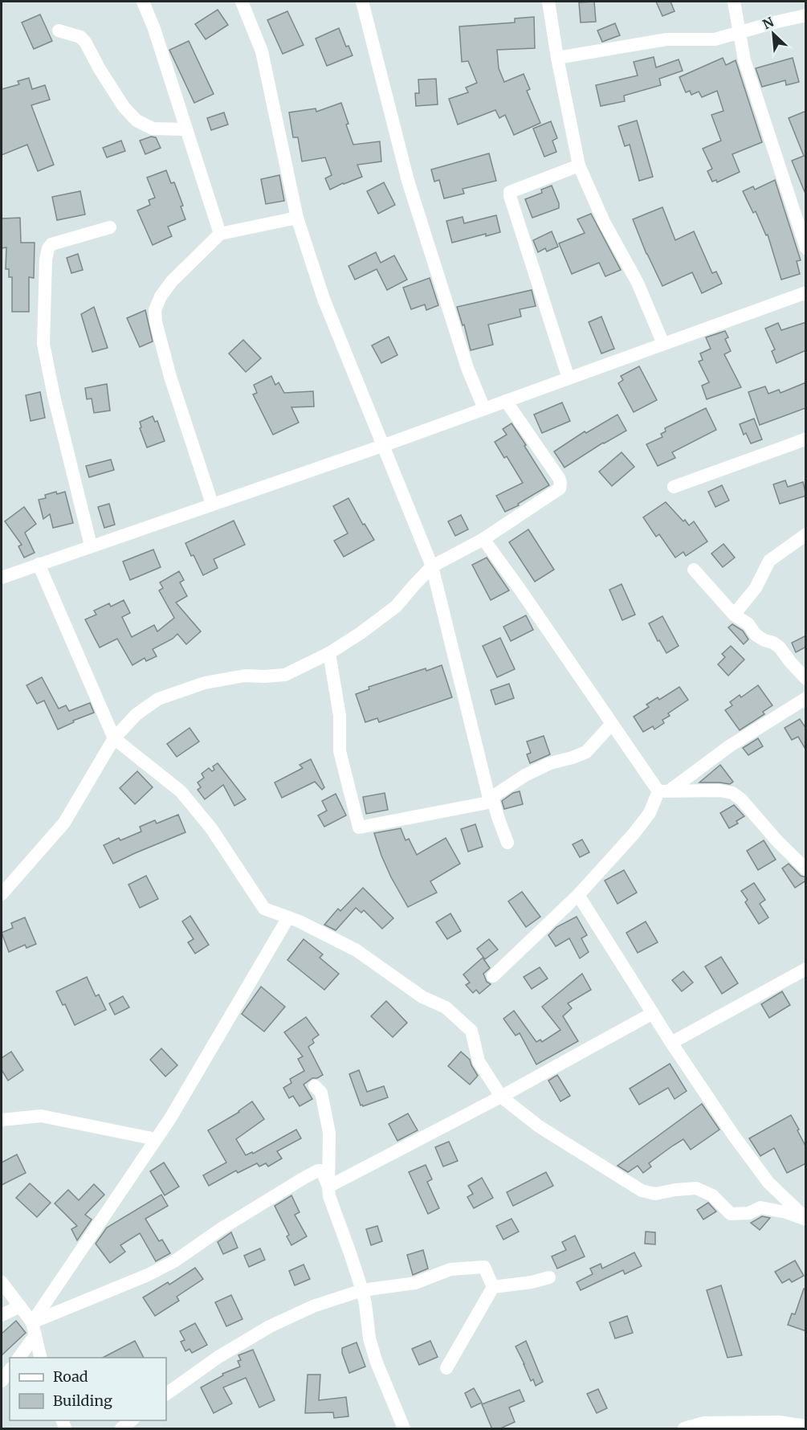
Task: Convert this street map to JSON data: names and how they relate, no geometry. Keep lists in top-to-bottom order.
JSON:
{
  "legend": ["Road", "Building"],
  "north": "top left"
}
